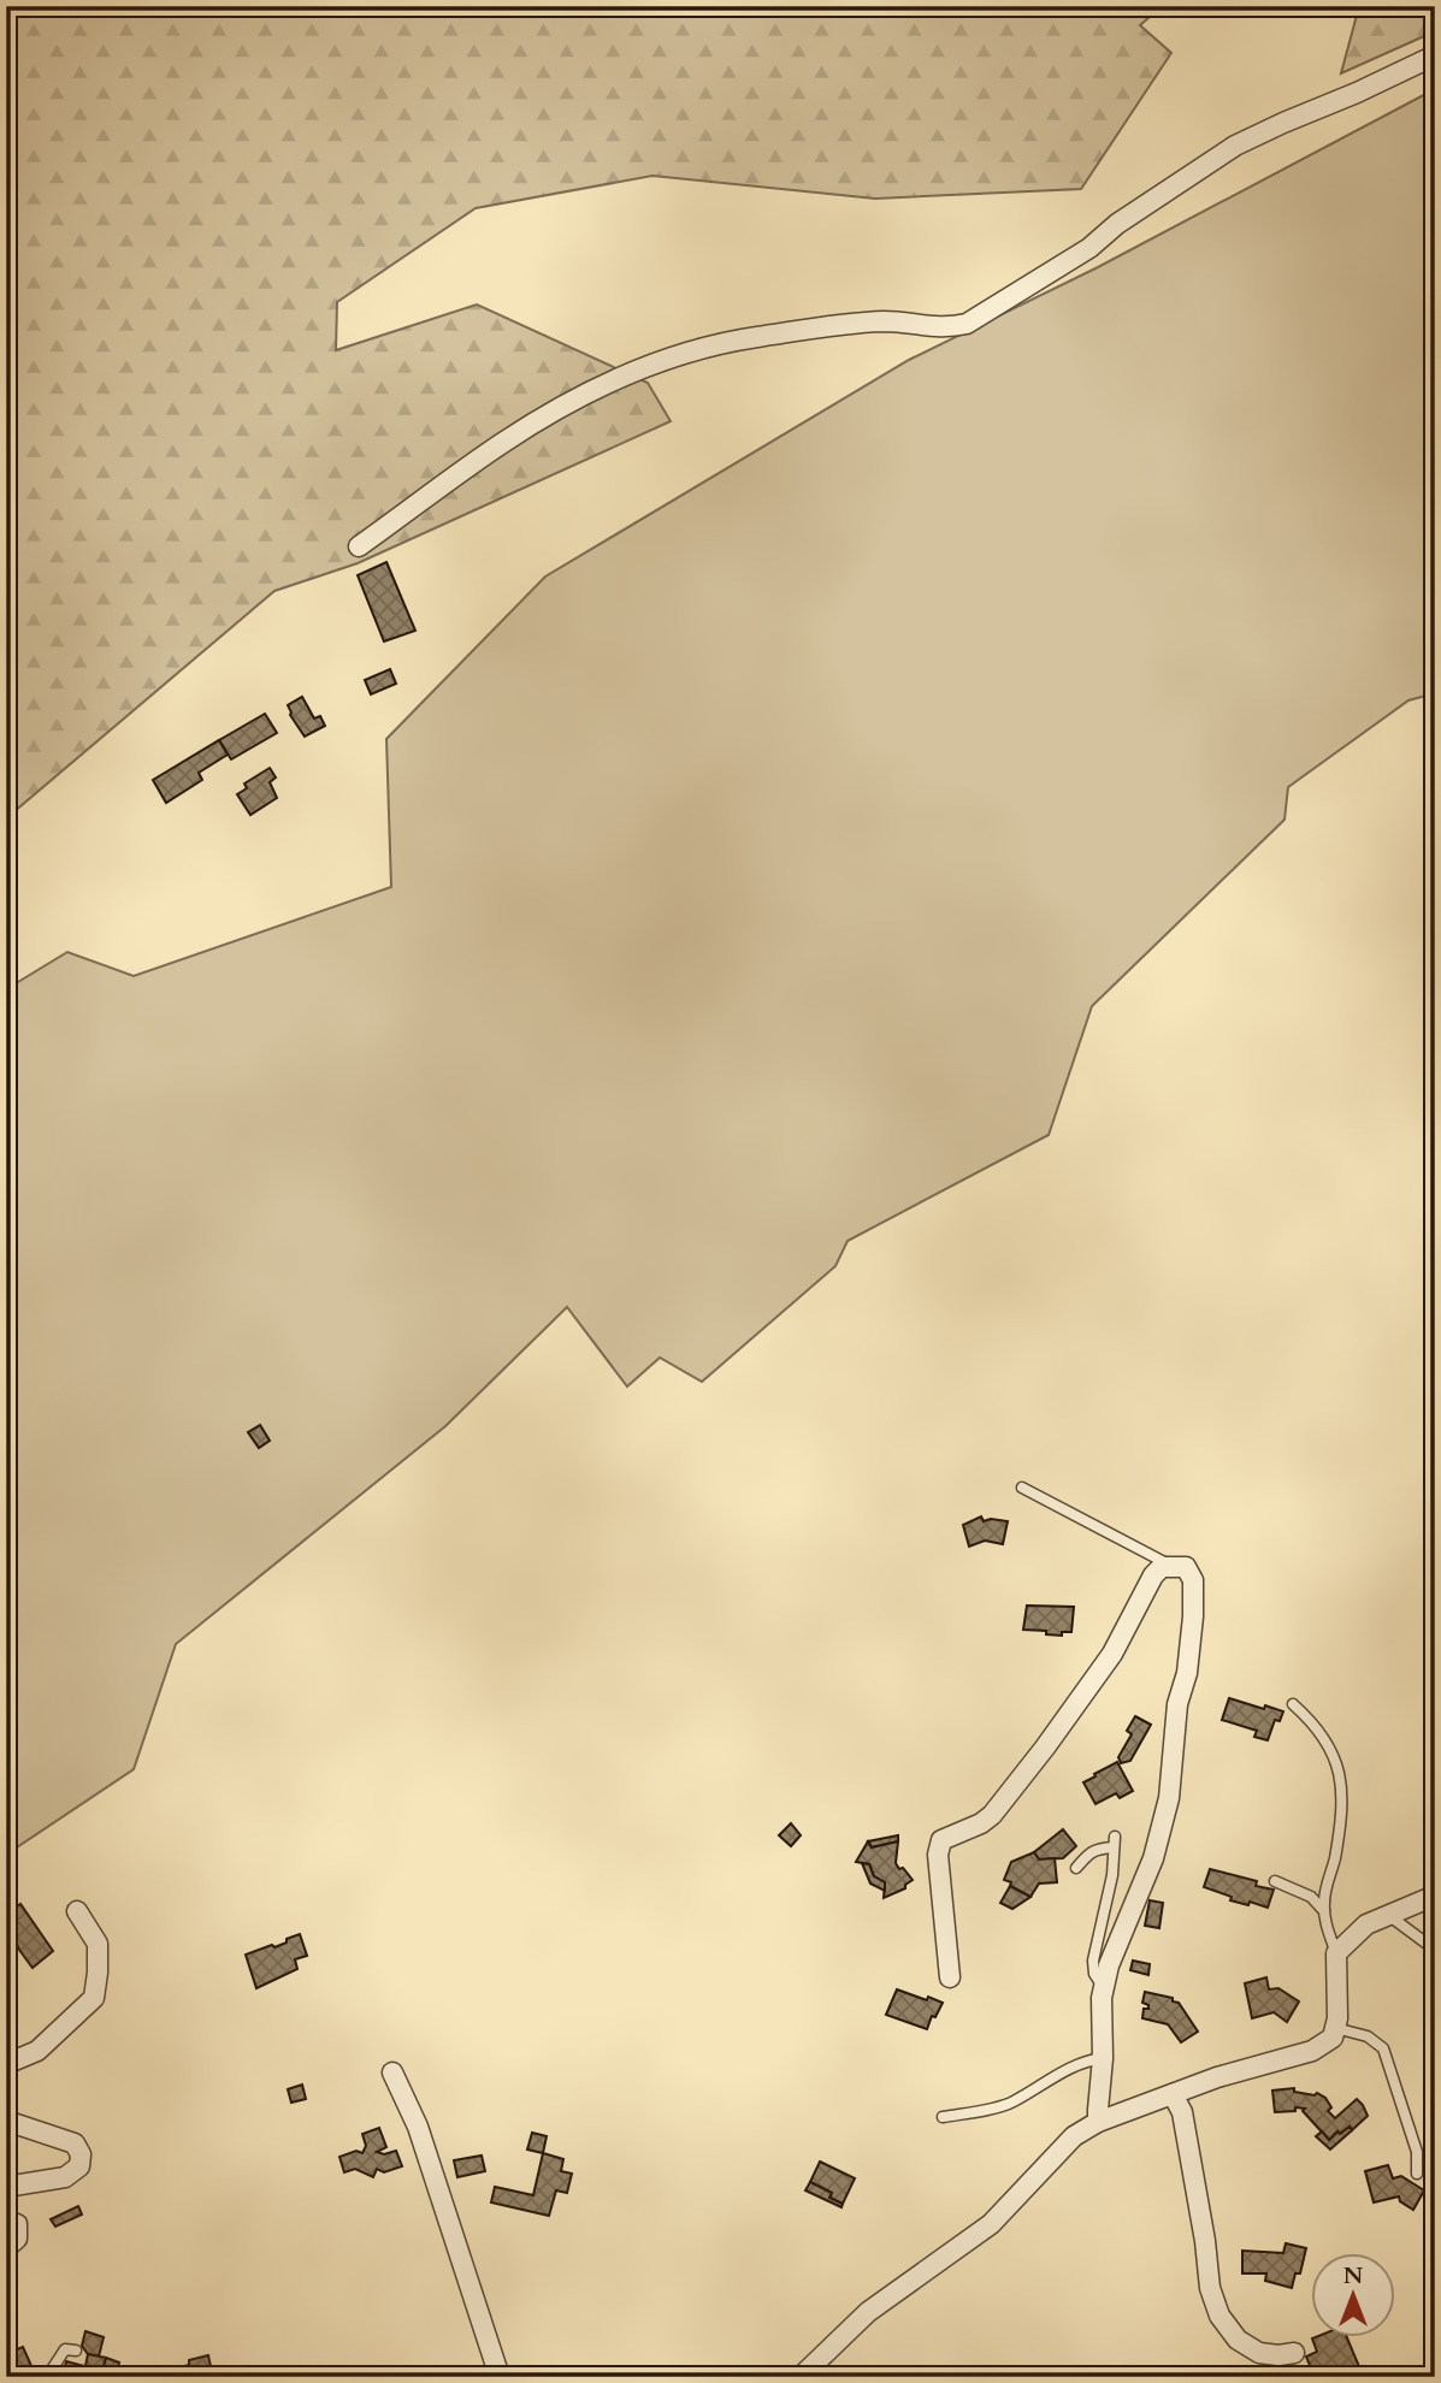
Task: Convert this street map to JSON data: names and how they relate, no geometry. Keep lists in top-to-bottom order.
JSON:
{
  "north": "top"
}
